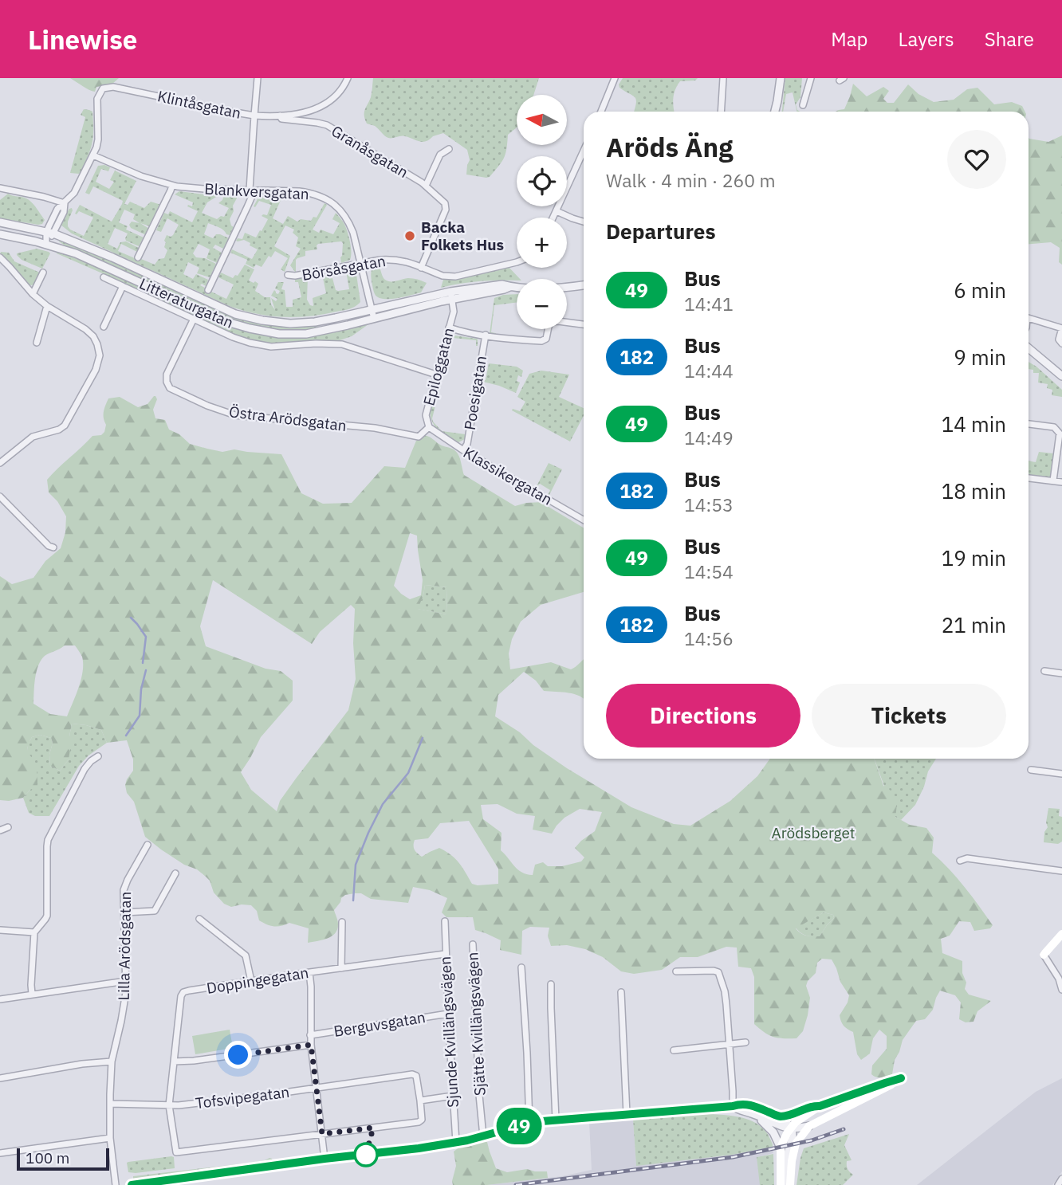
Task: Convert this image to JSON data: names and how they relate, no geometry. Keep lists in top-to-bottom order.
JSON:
{
  "streets": {
    "street": [
      "Klintåsgatan",
      "Granåsgatan",
      "Blankversgatan",
      "Börsåsgatan",
      "Litteraturgatan",
      "Epiloggatan",
      "Poesigatan",
      "Östra Arödsgatan",
      "Klassikergatan",
      "Lilla Arödsgatan",
      "Doppingegatan",
      "Berguvsgatan",
      "Sjätte Kvillängsvägen",
      "Sjunde Kvillängsvägen",
      "Tofsvipegatan"
    ]
  },
  "crossings": [
    ["Klintåsgatan", "Granåsgatan"],
    ["Klintåsgatan", "Blankversgatan"],
    ["Klintåsgatan", "Litteraturgatan"],
    ["Granåsgatan", "Börsåsgatan"],
    ["Blankversgatan", "Börsåsgatan"],
    ["Blankversgatan", "Litteraturgatan"],
    ["Litteraturgatan", "Epiloggatan"],
    ["Epiloggatan", "Östra Arödsgatan"],
    ["Epiloggatan", "Klassikergatan"],
    ["Poesigatan", "Klassikergatan"],
    ["Lilla Arödsgatan", "Tofsvipegatan"],
    ["Doppingegatan", "Sjunde Kvillängsvägen"],
    ["Doppingegatan", "Tofsvipegatan"],
    ["Berguvsgatan", "Sjunde Kvillängsvägen"]
  ],
  "parks": ["Arödsberget"],
  "places": ["Backa Folkets Hus"],
  "lines": ["bus line 49"],
  "scale_bar": "100 m",
  "north": "left",
  "page": {
    "header": "Linewise",
    "nav": ["Map", "Layers", "Share"],
    "on_map": "49",
    "map_buttons": ["+", "−"],
    "heading": [
      ["Aröds Äng", "Walk · 4 min · 260 m"],
      "Departures"
    ],
    "list": [
      {
        "mark": "49",
        "name": "Bus",
        "note": "14:41",
        "value": "6 min"
      },
      {
        "mark": "182",
        "name": "Bus",
        "note": "14:44",
        "value": "9 min"
      },
      {
        "mark": "49",
        "name": "Bus",
        "note": "14:49",
        "value": "14 min"
      },
      {
        "mark": "182",
        "name": "Bus",
        "note": "14:53",
        "value": "18 min"
      },
      {
        "mark": "49",
        "name": "Bus",
        "note": "14:54",
        "value": "19 min"
      },
      {
        "mark": "182",
        "name": "Bus",
        "note": "14:56",
        "value": "21 min"
      }
    ],
    "buttons": ["Directions", "Tickets"],
    "scale": "100 m"
  }
}
